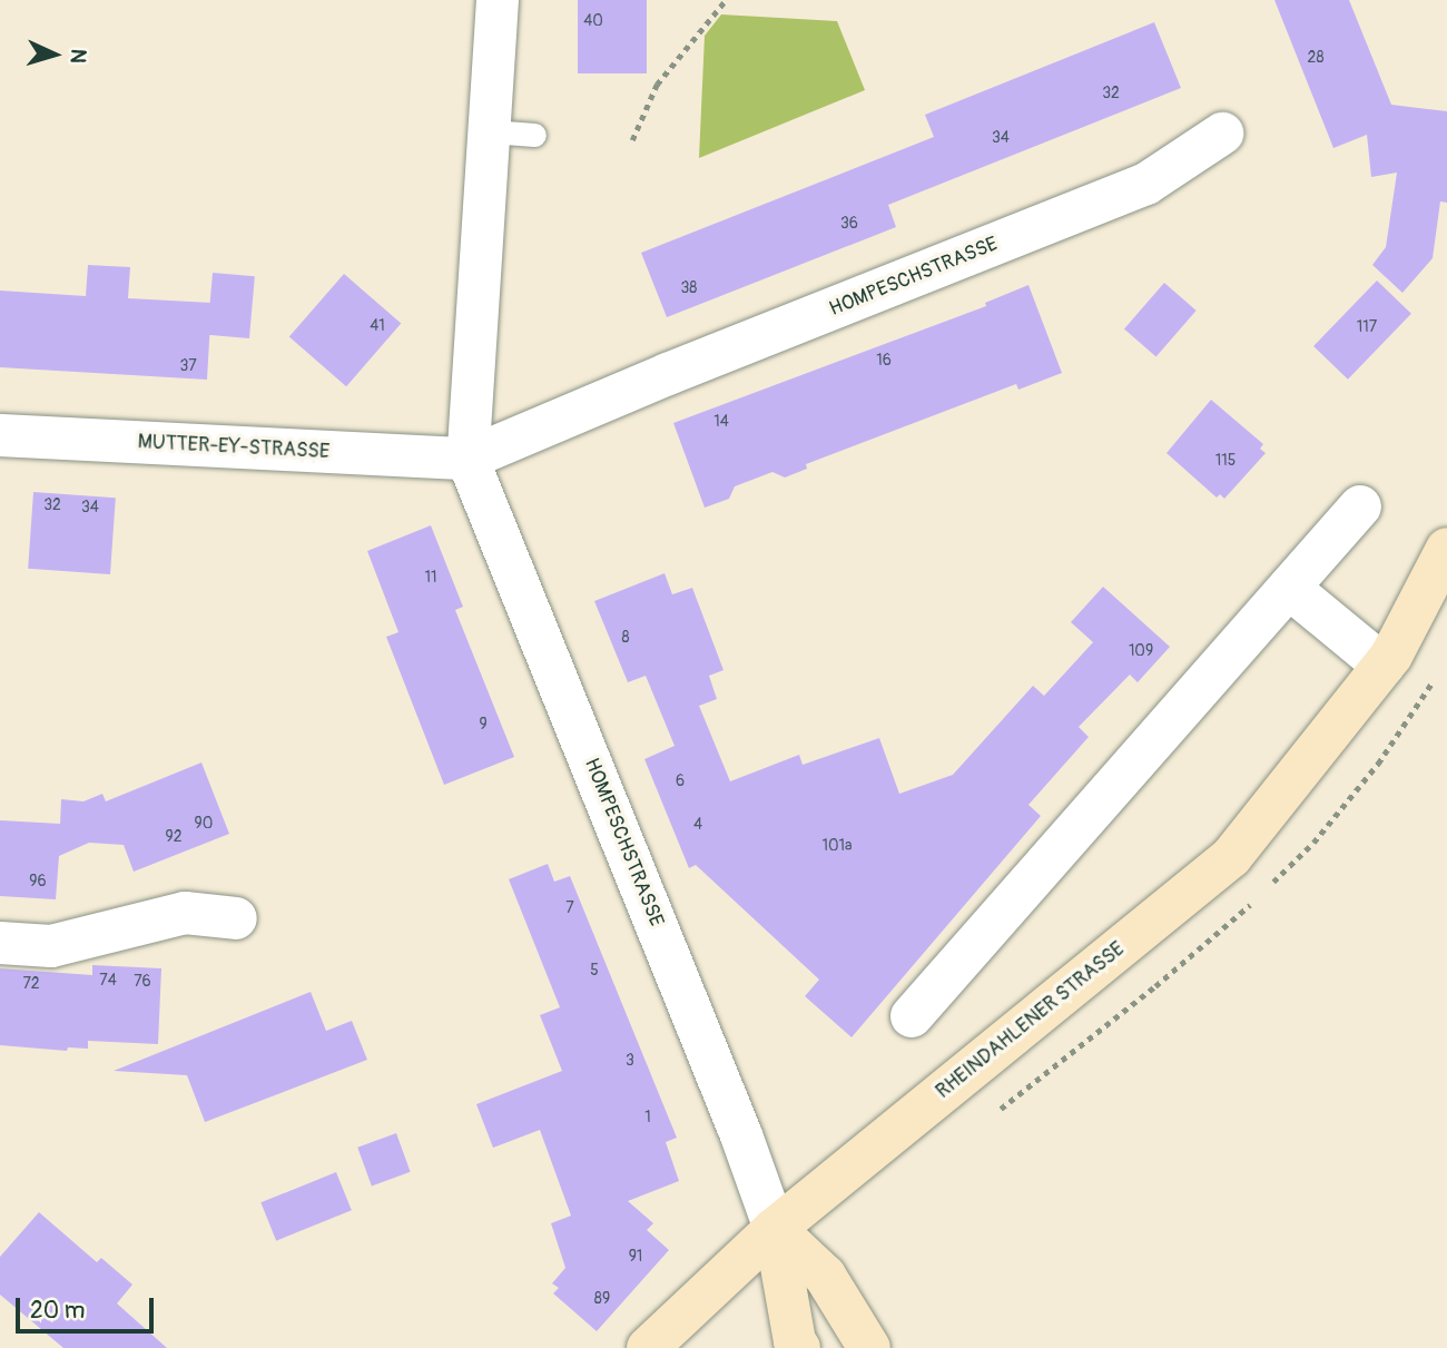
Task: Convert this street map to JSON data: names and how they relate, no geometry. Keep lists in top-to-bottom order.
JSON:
{
  "streets": {
    "main road": ["RHEINDAHLENER STRASSE"],
    "street": ["HOMPESCHSTRASSE", "MUTTER-EY-STRASSE"]
  },
  "crossings": [
    ["HOMPESCHSTRASSE", "MUTTER-EY-STRASSE"],
    ["HOMPESCHSTRASSE", "RHEINDAHLENER STRASSE"]
  ],
  "house_numbers": [
    "40",
    "28",
    "32",
    "34",
    "36",
    "38",
    "41",
    "117",
    "16",
    "37",
    "14",
    "115",
    "32",
    "34",
    "11",
    "8",
    "109",
    "9",
    "6",
    "90",
    "4",
    "92",
    "101a",
    "96",
    "7",
    "5",
    "74",
    "76",
    "72",
    "3",
    "1",
    "91",
    "89"
  ],
  "scale_bar": "20 m",
  "north": "right"
}
